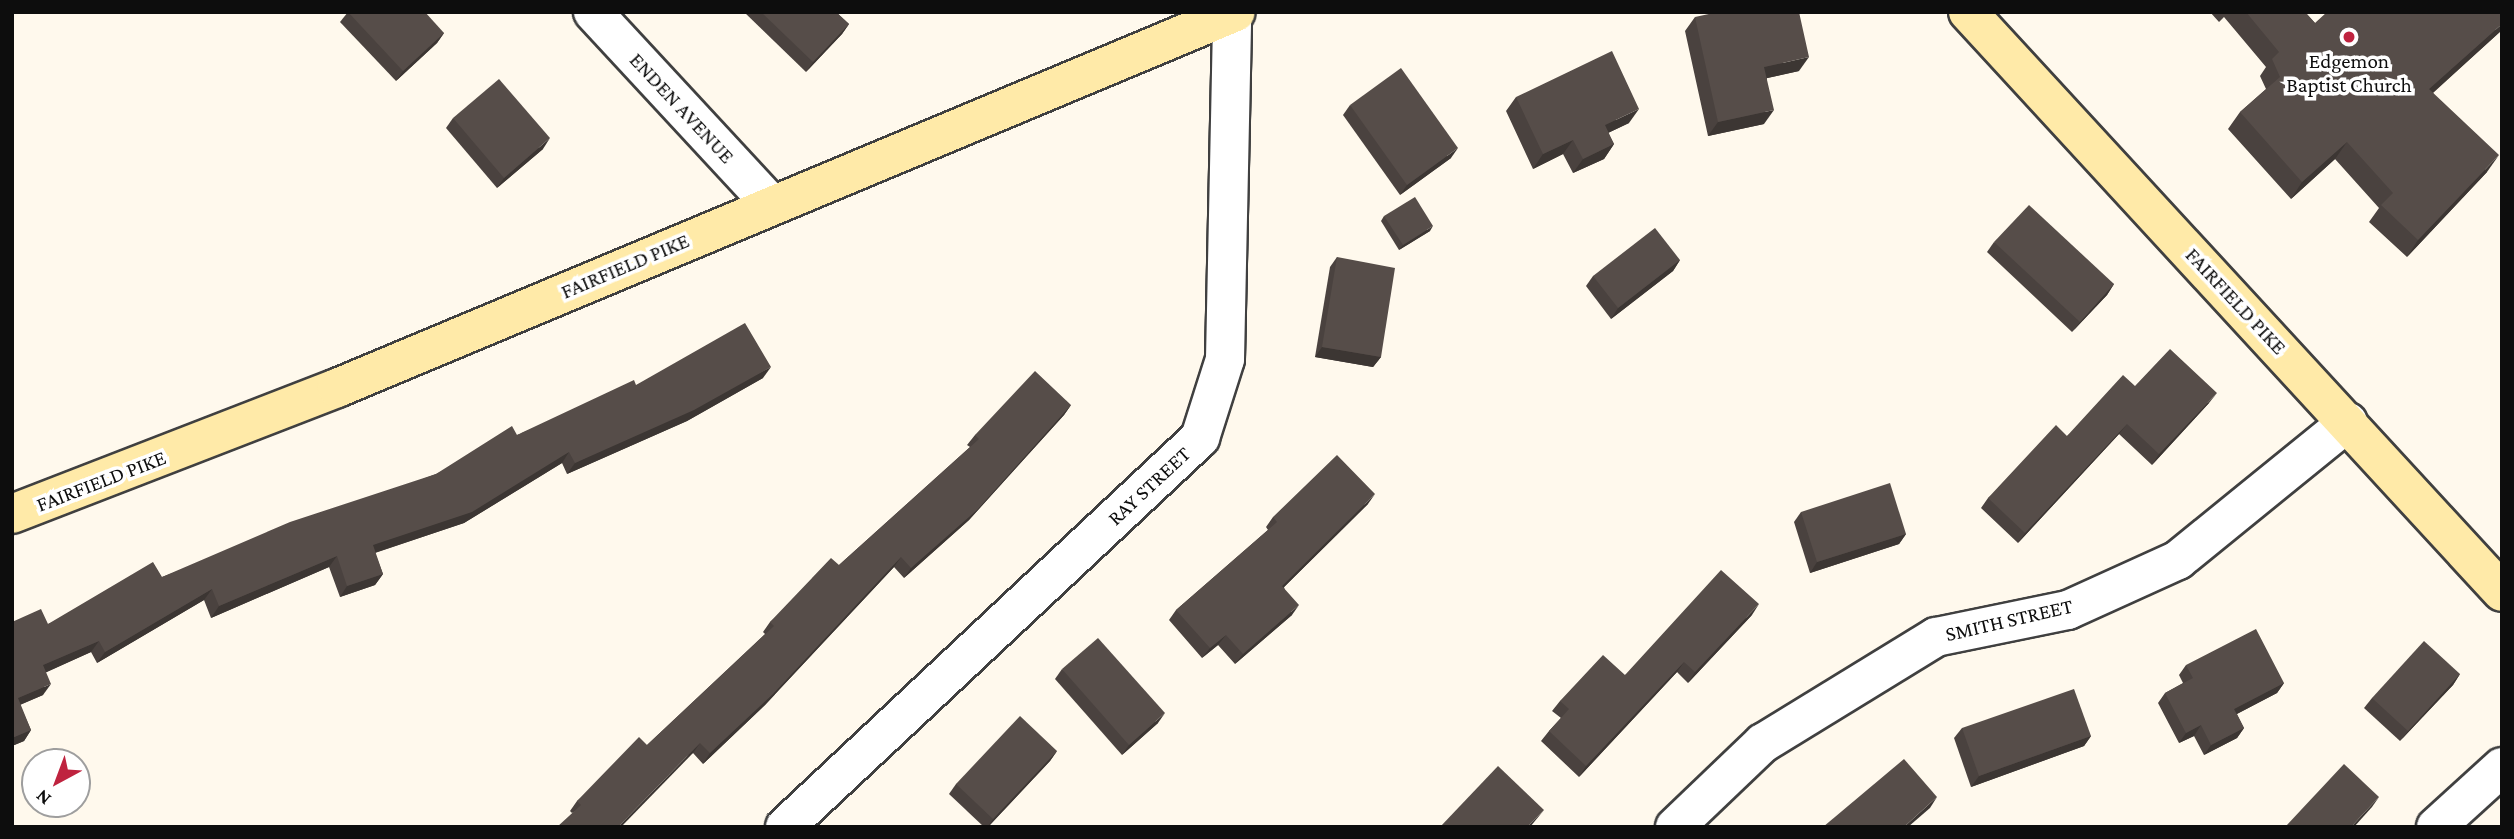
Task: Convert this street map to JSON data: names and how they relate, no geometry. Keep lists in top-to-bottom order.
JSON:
{
  "streets": {
    "street": [
      "ENDEN AVENUE",
      "FAIRFIELD PIKE",
      "RAY STREET",
      "SMITH STREET"
    ]
  },
  "crossings": [
    ["ENDEN AVENUE", "FAIRFIELD PIKE"],
    ["FAIRFIELD PIKE", "RAY STREET"],
    ["FAIRFIELD PIKE", "SMITH STREET"]
  ],
  "places": ["Edgemon Baptist Church"],
  "north": "bottom left"
}
